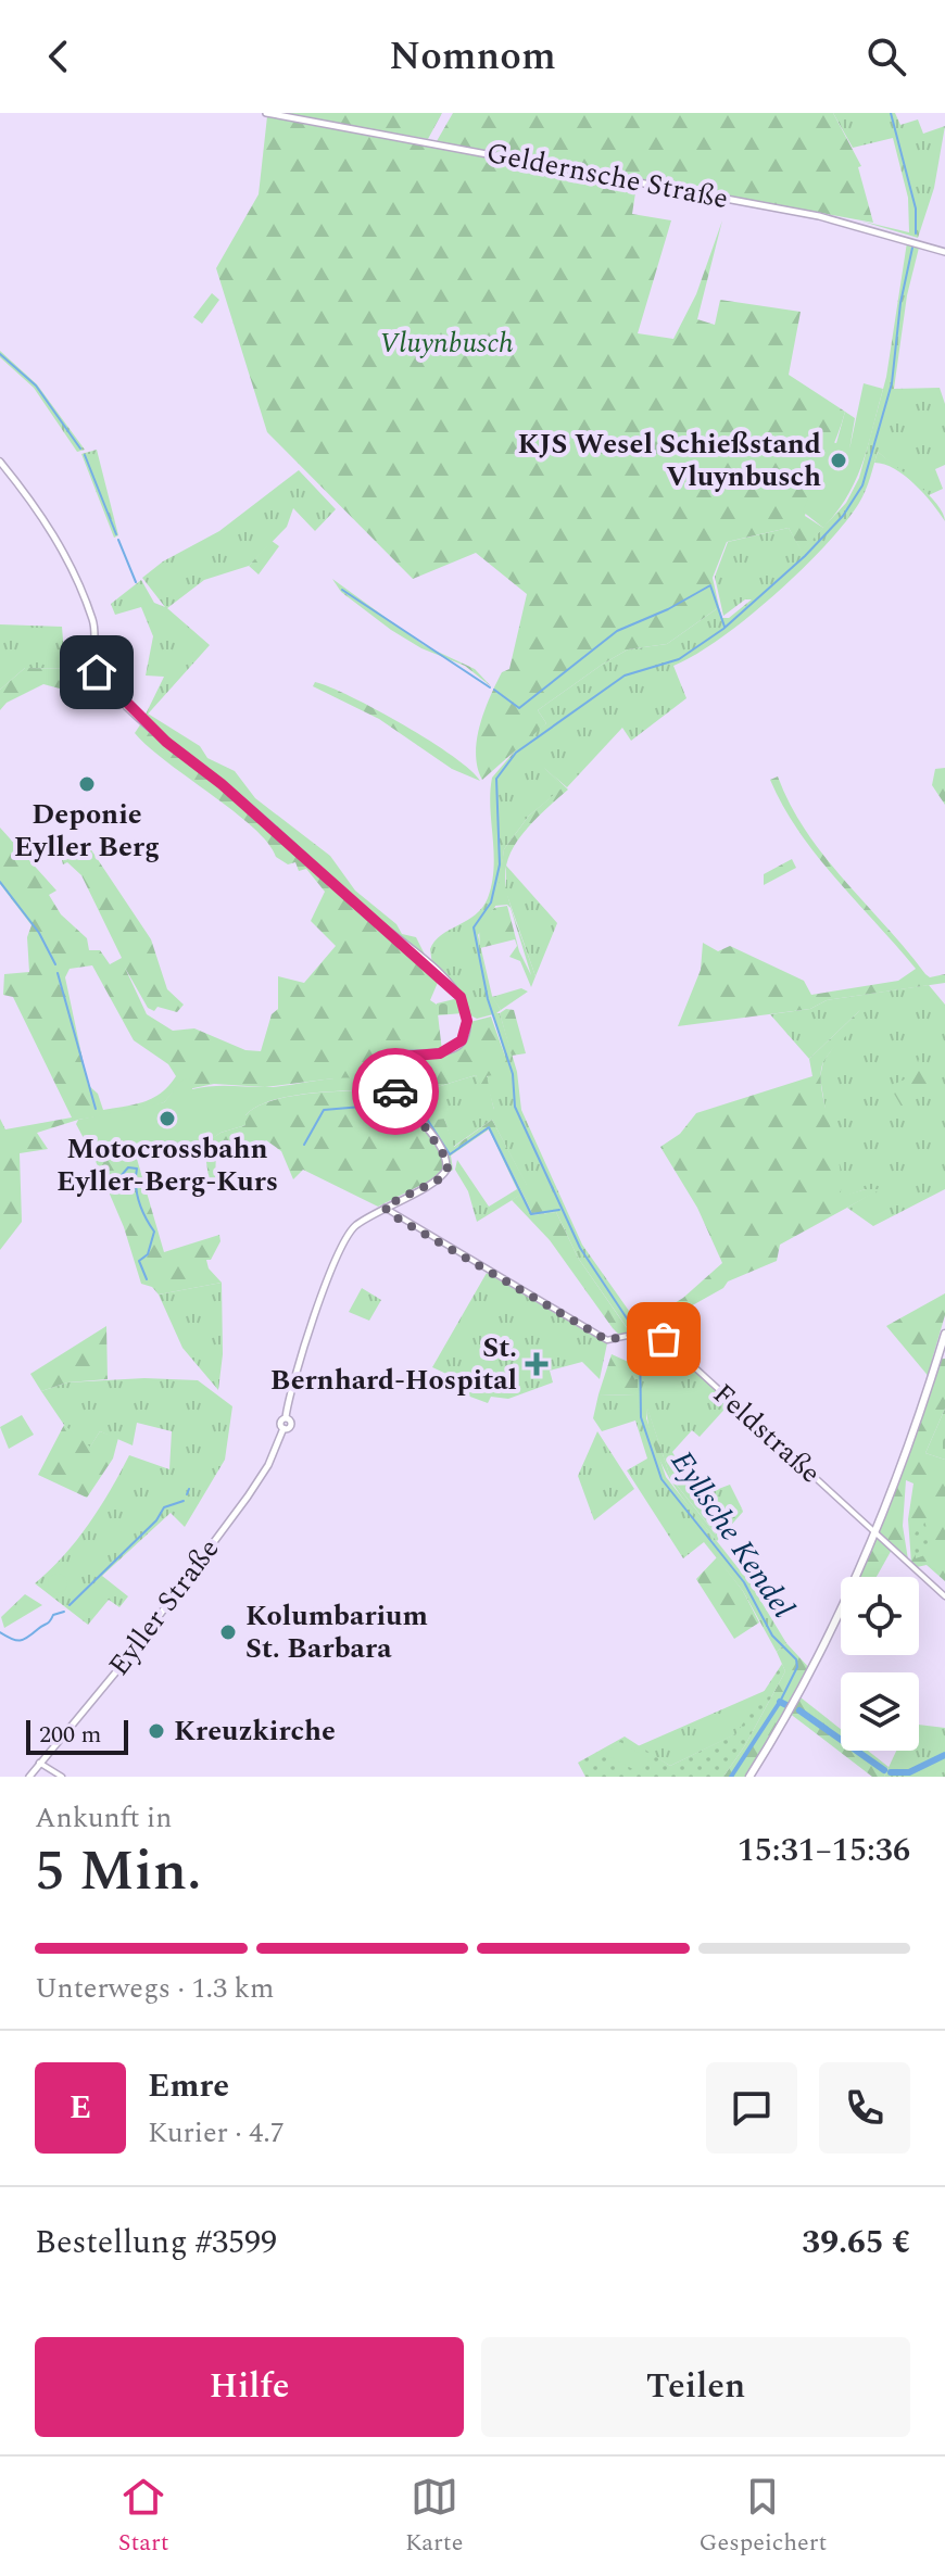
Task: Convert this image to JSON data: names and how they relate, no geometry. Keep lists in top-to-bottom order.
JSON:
{
  "streets": {
    "main road": ["Geldernsche Straße", "Eyller Straße"],
    "street": ["Feldstraße"]
  },
  "crossings": [
    ["Feldstraße", "Eyller Straße"]
  ],
  "water": ["Eyllsche Kendel"],
  "parks": ["Vluynbusch"],
  "places": {
    "other": [
      "KJS Wesel Schießstand Vluynbusch",
      "Deponie Eyller Berg",
      "Motocrossbahn Eyller-Berg-Kurs",
      "Kolumbarium St. Barbara",
      "Kreuzkirche"
    ],
    "health": ["St. Bernhard-Hospital"]
  },
  "scale_bar": "200 m",
  "page": {
    "header": "Nomnom",
    "scale": "200 m",
    "heading": ["5 Min.", "Ankunft in", "15:31–15:36"],
    "panel": [
      "Emre",
      "Kurier · 4.7",
      "Bestellung #3599",
      "39.65 €"
    ],
    "bar": "Unterwegs · 1.3 km",
    "round": "E",
    "buttons": ["Hilfe", "Teilen"],
    "tabs": ["Start", "Karte", "Gespeichert"]
  }
}
